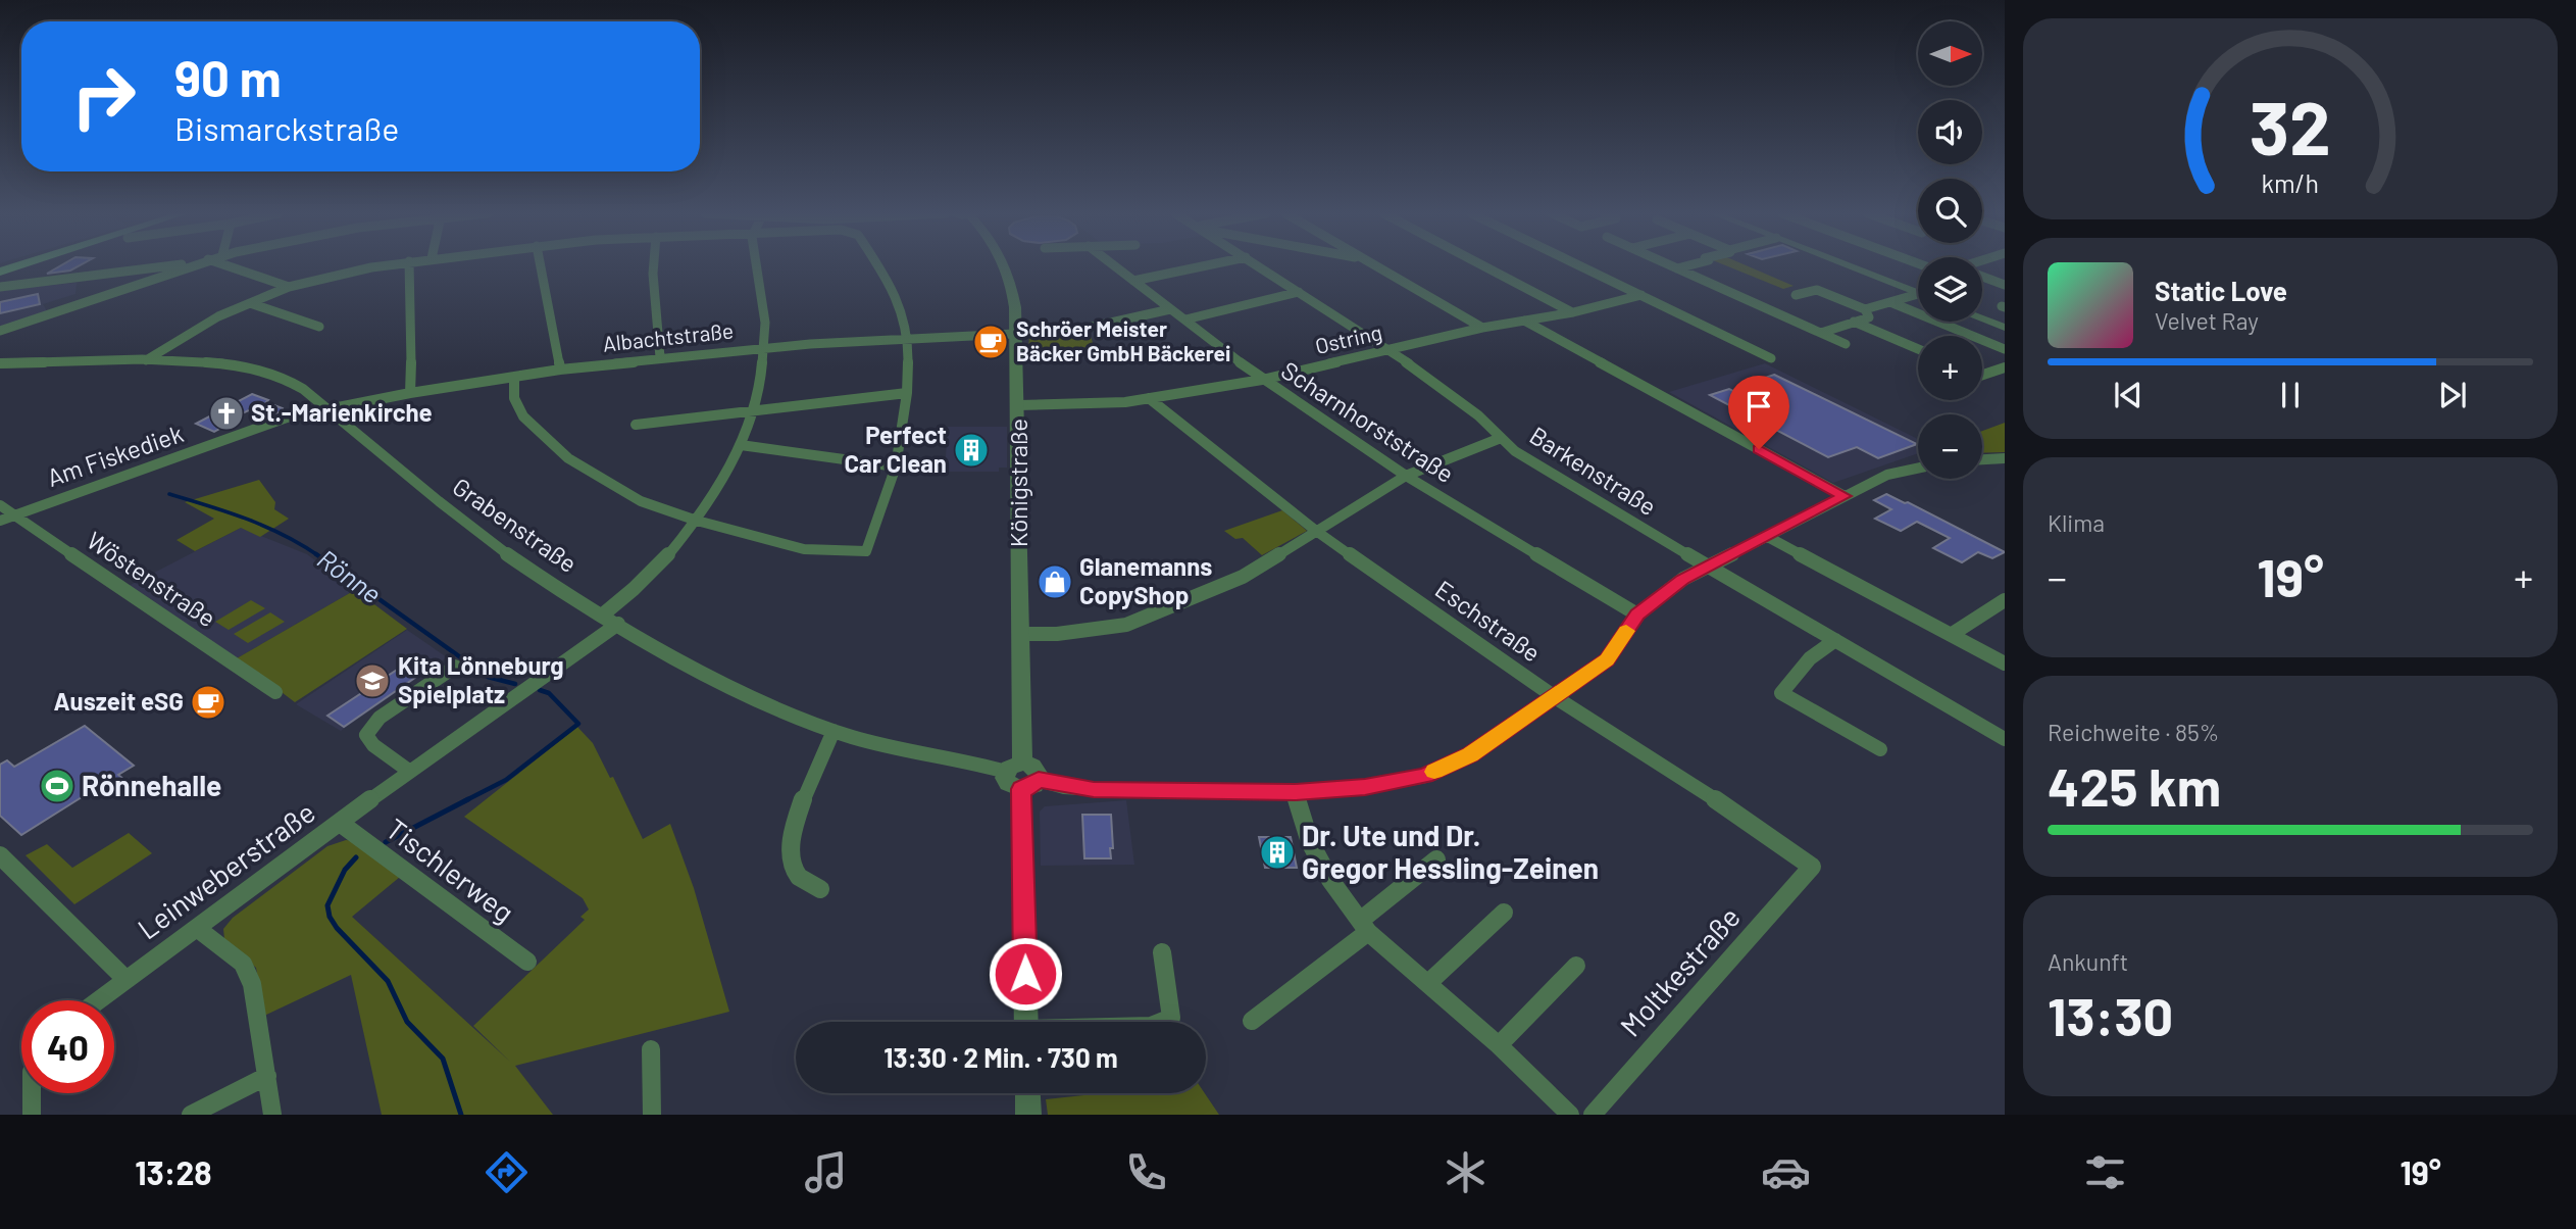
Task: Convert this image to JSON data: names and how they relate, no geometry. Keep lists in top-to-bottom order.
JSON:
{
  "streets": {
    "street": [
      "Albachtstraße",
      "Ostring",
      "Scharnhorststraße",
      "Am Fiskediek",
      "Barkenstraße",
      "Königstraße",
      "Grabenstraße",
      "Wöstenstraße",
      "Eschstraße",
      "Leinweberstraße",
      "Tischlerweg",
      "Moltkestraße"
    ]
  },
  "crossings": [
    ["Albachtstraße", "Am Fiskediek"],
    ["Albachtstraße", "Königstraße"],
    ["Albachtstraße", "Grabenstraße"],
    ["Ostring", "Scharnhorststraße"],
    ["Ostring", "Barkenstraße"],
    ["Ostring", "Königstraße"],
    ["Ostring", "Eschstraße"],
    ["Am Fiskediek", "Grabenstraße"],
    ["Am Fiskediek", "Wöstenstraße"],
    ["Königstraße", "Grabenstraße"],
    ["Grabenstraße", "Leinweberstraße"],
    ["Eschstraße", "Moltkestraße"],
    ["Leinweberstraße", "Tischlerweg"]
  ],
  "water": ["Rönne"],
  "places": {
    "cafe": ["Schröer Meister Bäcker GmbH Bäckerei", "Auszeit eSG"],
    "church": ["St.-Marienkirche"],
    "building": ["Perfect Car Clean", "Dr. Ute und Dr. Gregor Hessling-Zeinen"],
    "shop": ["Glanemanns CopyShop"],
    "school or university": ["Kita Lönneburg Spielplatz"],
    "sports": ["Rönnehalle"]
  },
  "north": "right",
  "page": {
    "map_buttons": ["+", "−"],
    "turn": ["90 m", "Bismarckstraße"],
    "song": ["Static Love", "Velvet Ray"],
    "tile": [
      "Klima",
      ["Reichweite · 85%", "425 km"],
      ["Ankunft", "13:30"]
    ],
    "heat": ["−", "19°", "+"],
    "limit": "40",
    "trip": "13:30 · 2 Min. · 730 m",
    "tabs": ["13:28", "19°"],
    "gauge": ["32", "km/h"]
  }
}
